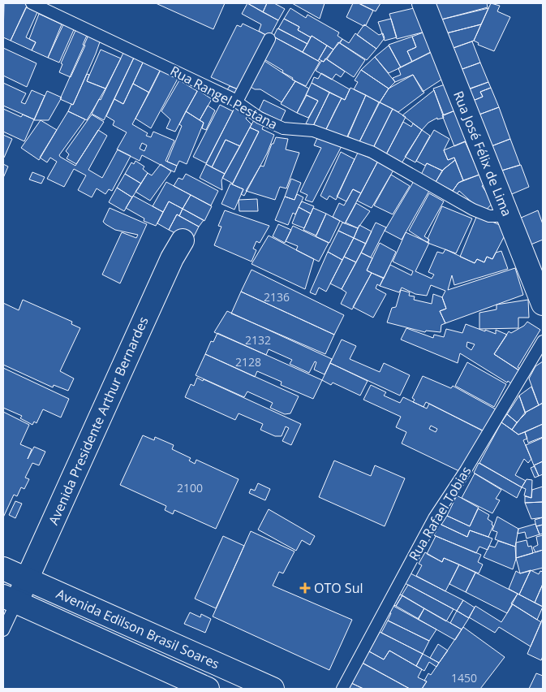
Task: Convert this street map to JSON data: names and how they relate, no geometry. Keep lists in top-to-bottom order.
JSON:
{
  "streets": {
    "street": ["Rua José Félix de Lima", "Avenida Presidente Arthur Bernardes", "Avenida Edilson Brasil Soares"],
    "lane": ["Rua Rangel Pestana", "Rua Rafael Tobias"]
  },
  "crossings": [
    ["Rua Rangel Pestana", "Rua José Félix de Lima"],
    ["Avenida Presidente Arthur Bernardes", "Avenida Edilson Brasil Soares"]
  ],
  "places": {
    "health": ["OTO Sul"]
  },
  "house_numbers": [
    "2136",
    "2132",
    "2128",
    "2100",
    "1450"
  ]
}
